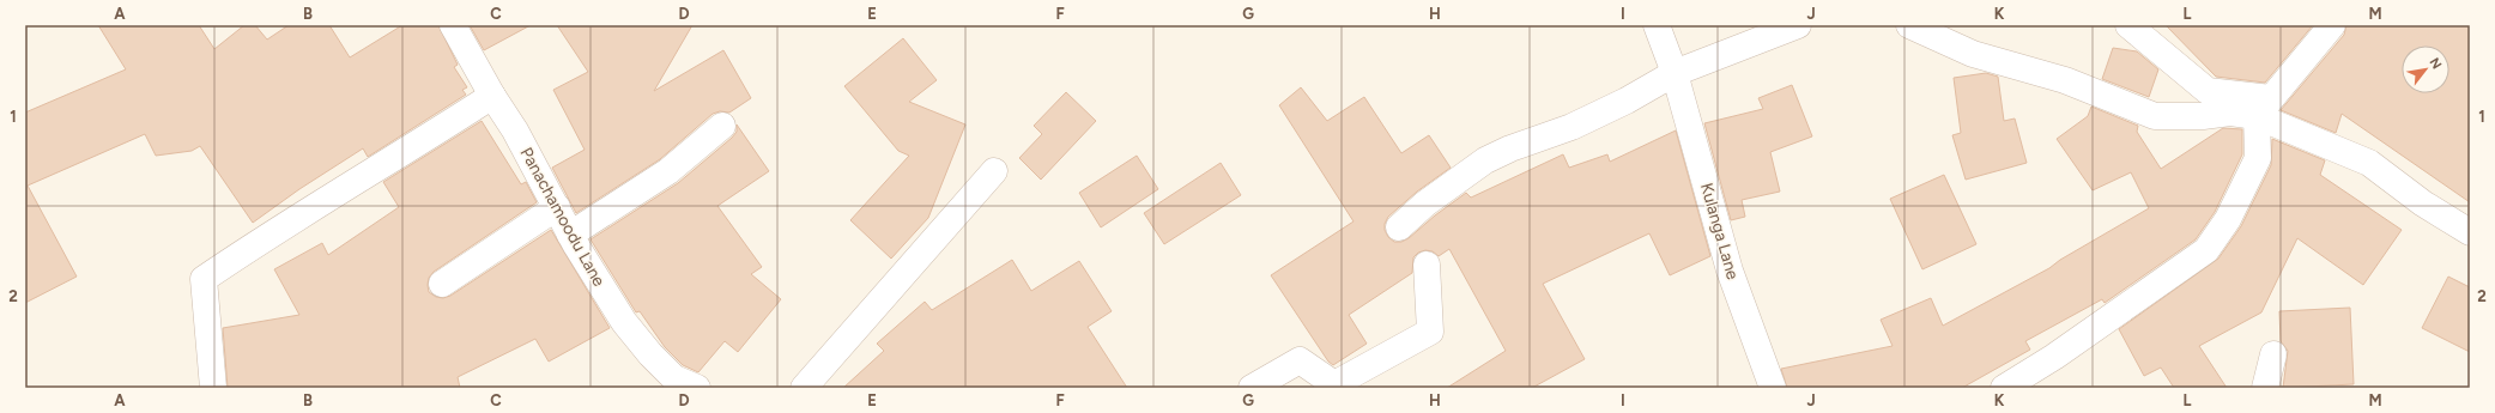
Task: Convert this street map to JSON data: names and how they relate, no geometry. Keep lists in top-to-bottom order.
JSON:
{
  "streets": {
    "street": ["Panachamoodu Lane", "Kulanga Lane"]
  },
  "north": "top right",
  "grid": {
    "columns": [
      "A",
      "B",
      "C",
      "D",
      "E",
      "F",
      "G",
      "H",
      "I",
      "J",
      "K",
      "L",
      "M"
    ],
    "rows": ["1", "2"]
  }
}
